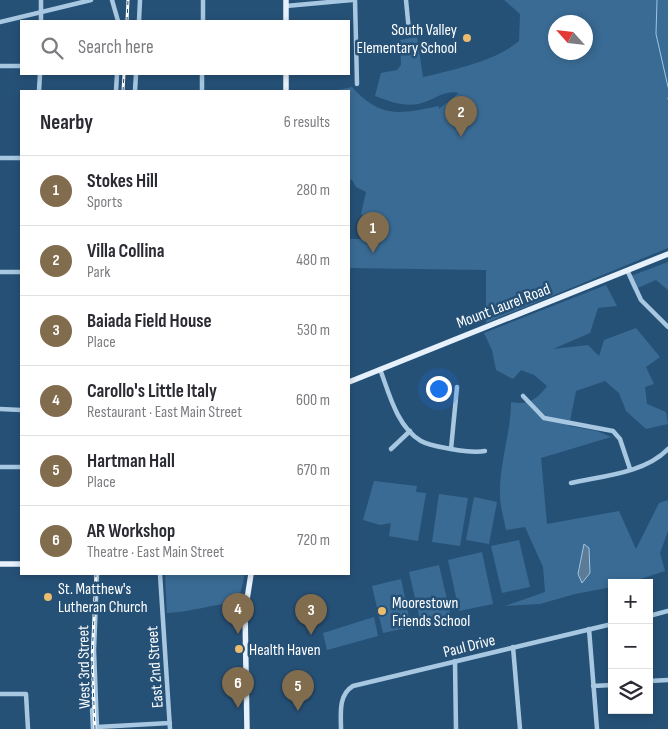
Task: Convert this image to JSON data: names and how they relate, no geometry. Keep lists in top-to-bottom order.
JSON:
{
  "streets": {
    "main road": ["Mount Laurel Road"],
    "street": ["Paul Drive", "West 3rd Street", "East 2nd Street"]
  },
  "places": [
    "South Valley Elementary School",
    "St. Matthew's Lutheran Church",
    "Moorestown Friends School",
    "Health Haven"
  ],
  "north": "top left",
  "page": {
    "search": "Search here",
    "heading": ["Nearby", "6 results"],
    "pins": [
      "2",
      "1",
      "4",
      "3",
      "6",
      "5"
    ],
    "list": [
      {
        "mark": "1",
        "name": "Stokes Hill",
        "note": "Sports",
        "value": "280 m"
      },
      {
        "mark": "2",
        "name": "Villa Collina",
        "note": "Park",
        "value": "480 m"
      },
      {
        "mark": "3",
        "name": "Baiada Field House",
        "note": "Place",
        "value": "530 m"
      },
      {
        "mark": "4",
        "name": "Carollo's Little Italy",
        "note": "Restaurant · East Main Street",
        "value": "600 m"
      },
      {
        "mark": "5",
        "name": "Hartman Hall",
        "note": "Place",
        "value": "670 m"
      },
      {
        "mark": "6",
        "name": "AR Workshop",
        "note": "Theatre · East Main Street",
        "value": "720 m"
      }
    ],
    "map_buttons": ["+", "−"]
  }
}
